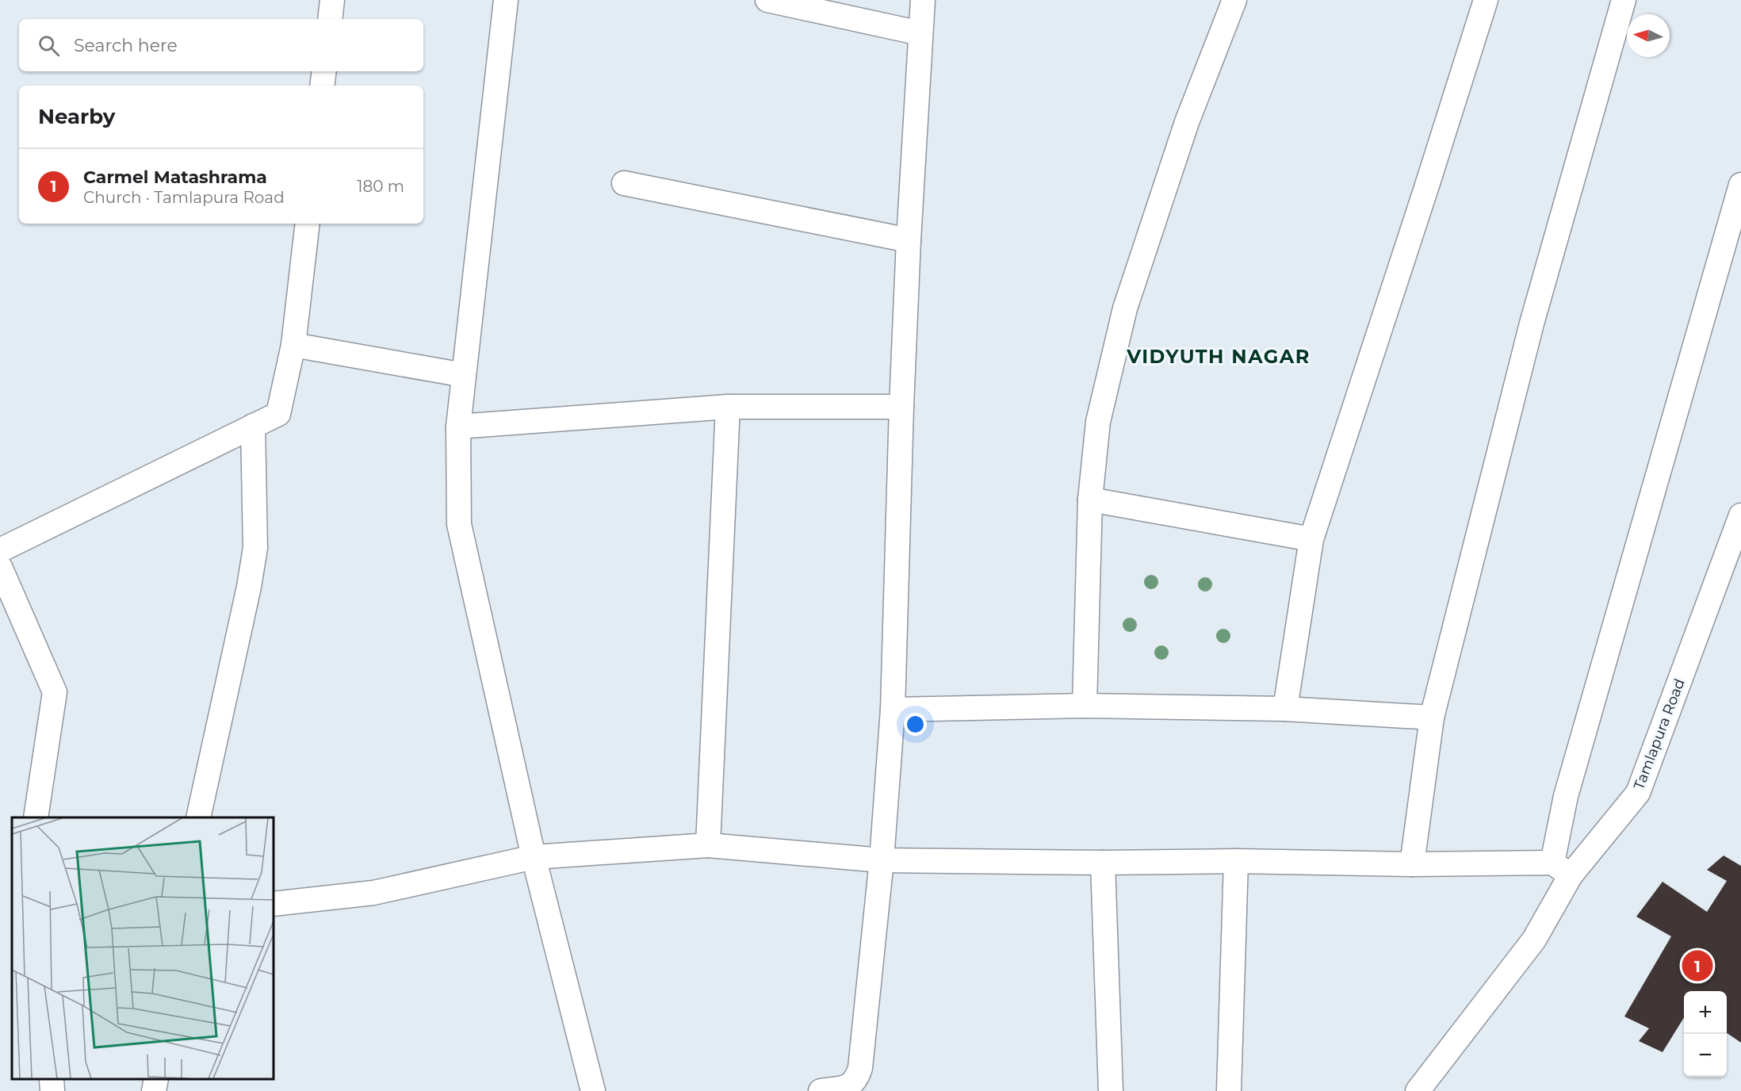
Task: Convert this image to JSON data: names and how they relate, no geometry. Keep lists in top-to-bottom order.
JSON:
{
  "streets": {
    "street": ["Tamlapura Road"]
  },
  "districts": ["VIDYUTH NAGAR"],
  "north": "left",
  "page": {
    "search": "Search here",
    "heading": "Nearby",
    "list": [
      {
        "mark": "1",
        "name": "Carmel Matashrama",
        "note": "Church · Tamlapura Road",
        "value": "180 m"
      }
    ],
    "pins": "1",
    "map_buttons": ["+", "−"]
  }
}
